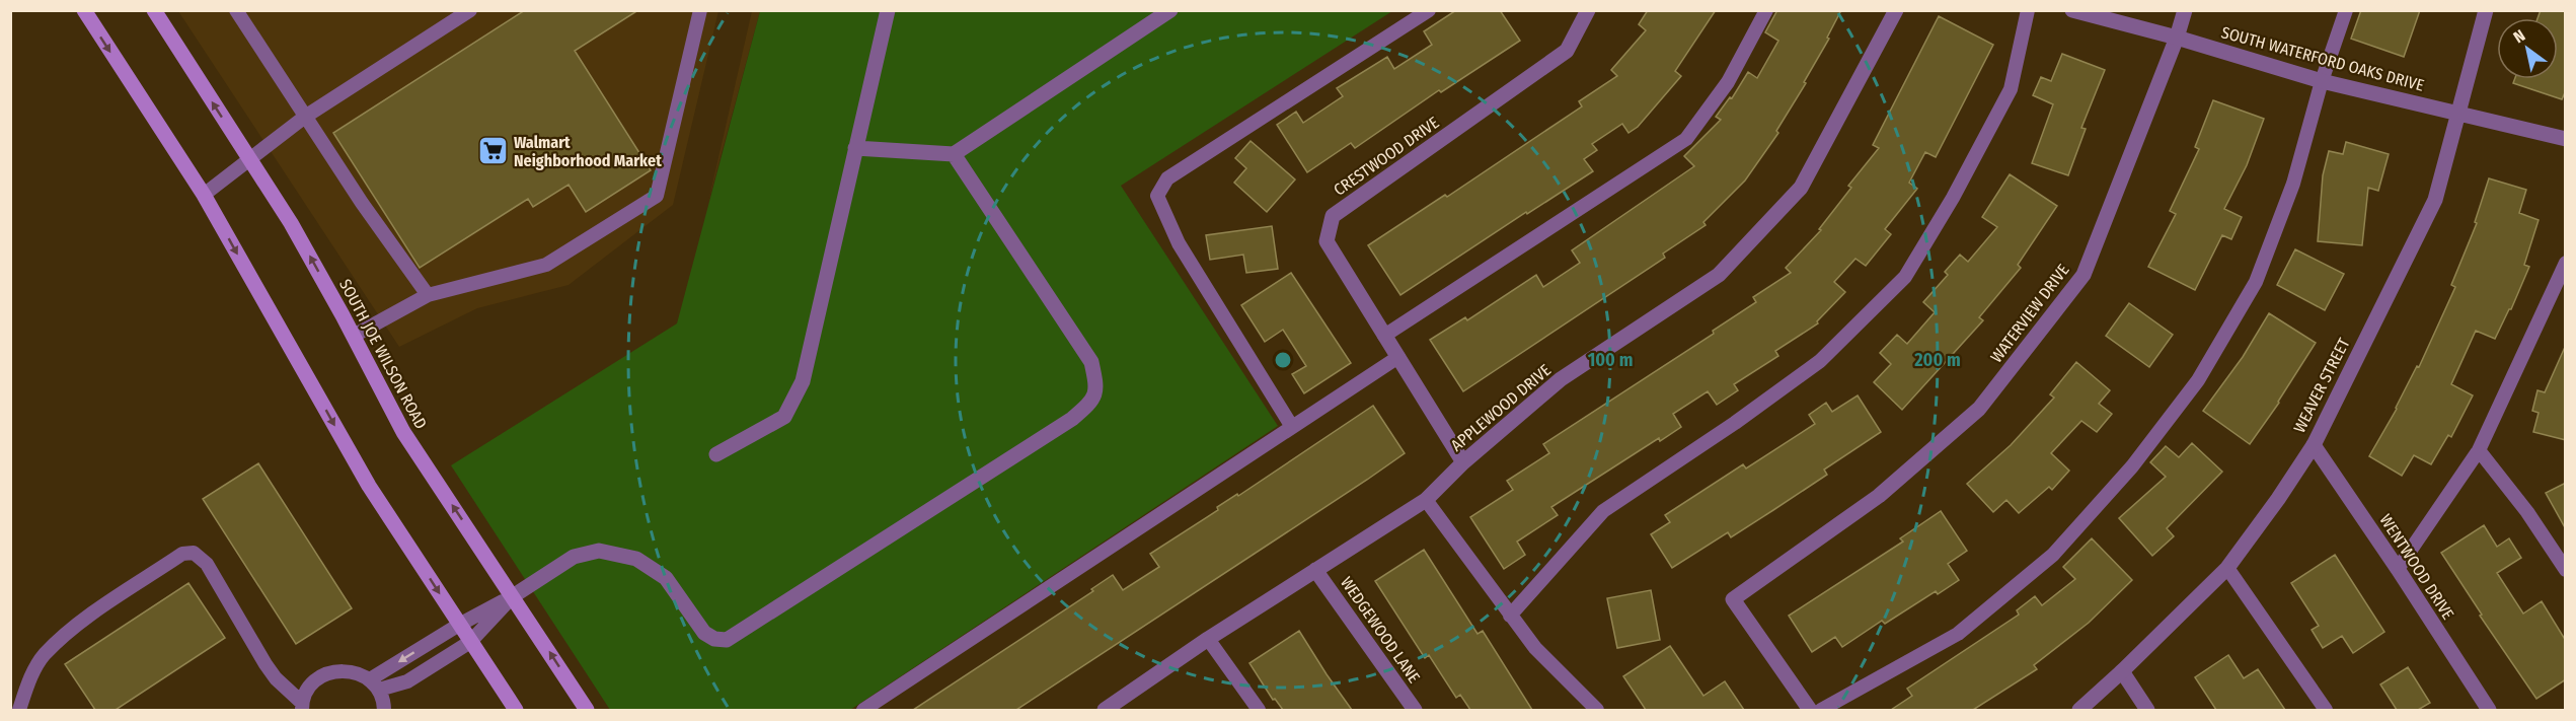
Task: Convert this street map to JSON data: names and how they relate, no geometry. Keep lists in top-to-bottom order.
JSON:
{
  "streets": {
    "main road": ["SOUTH JOE WILSON ROAD"],
    "street": [
      "SOUTH WATERFORD OAKS DRIVE",
      "CRESTWOOD DRIVE",
      "WATERVIEW DRIVE",
      "WEAVER STREET",
      "APPLEWOOD DRIVE",
      "WENTWOOD DRIVE",
      "WEDGEWOOD LANE"
    ]
  },
  "crossings": [
    ["SOUTH WATERFORD OAKS DRIVE", "WATERVIEW DRIVE"],
    ["SOUTH WATERFORD OAKS DRIVE", "WEAVER STREET"],
    ["CRESTWOOD DRIVE", "APPLEWOOD DRIVE"],
    ["WEAVER STREET", "WENTWOOD DRIVE"],
    ["APPLEWOOD DRIVE", "WEDGEWOOD LANE"]
  ],
  "places": {
    "supermarket": ["Walmart Neighborhood Market"]
  },
  "north": "top left",
  "rings": ["100 m", "200 m"]
}
